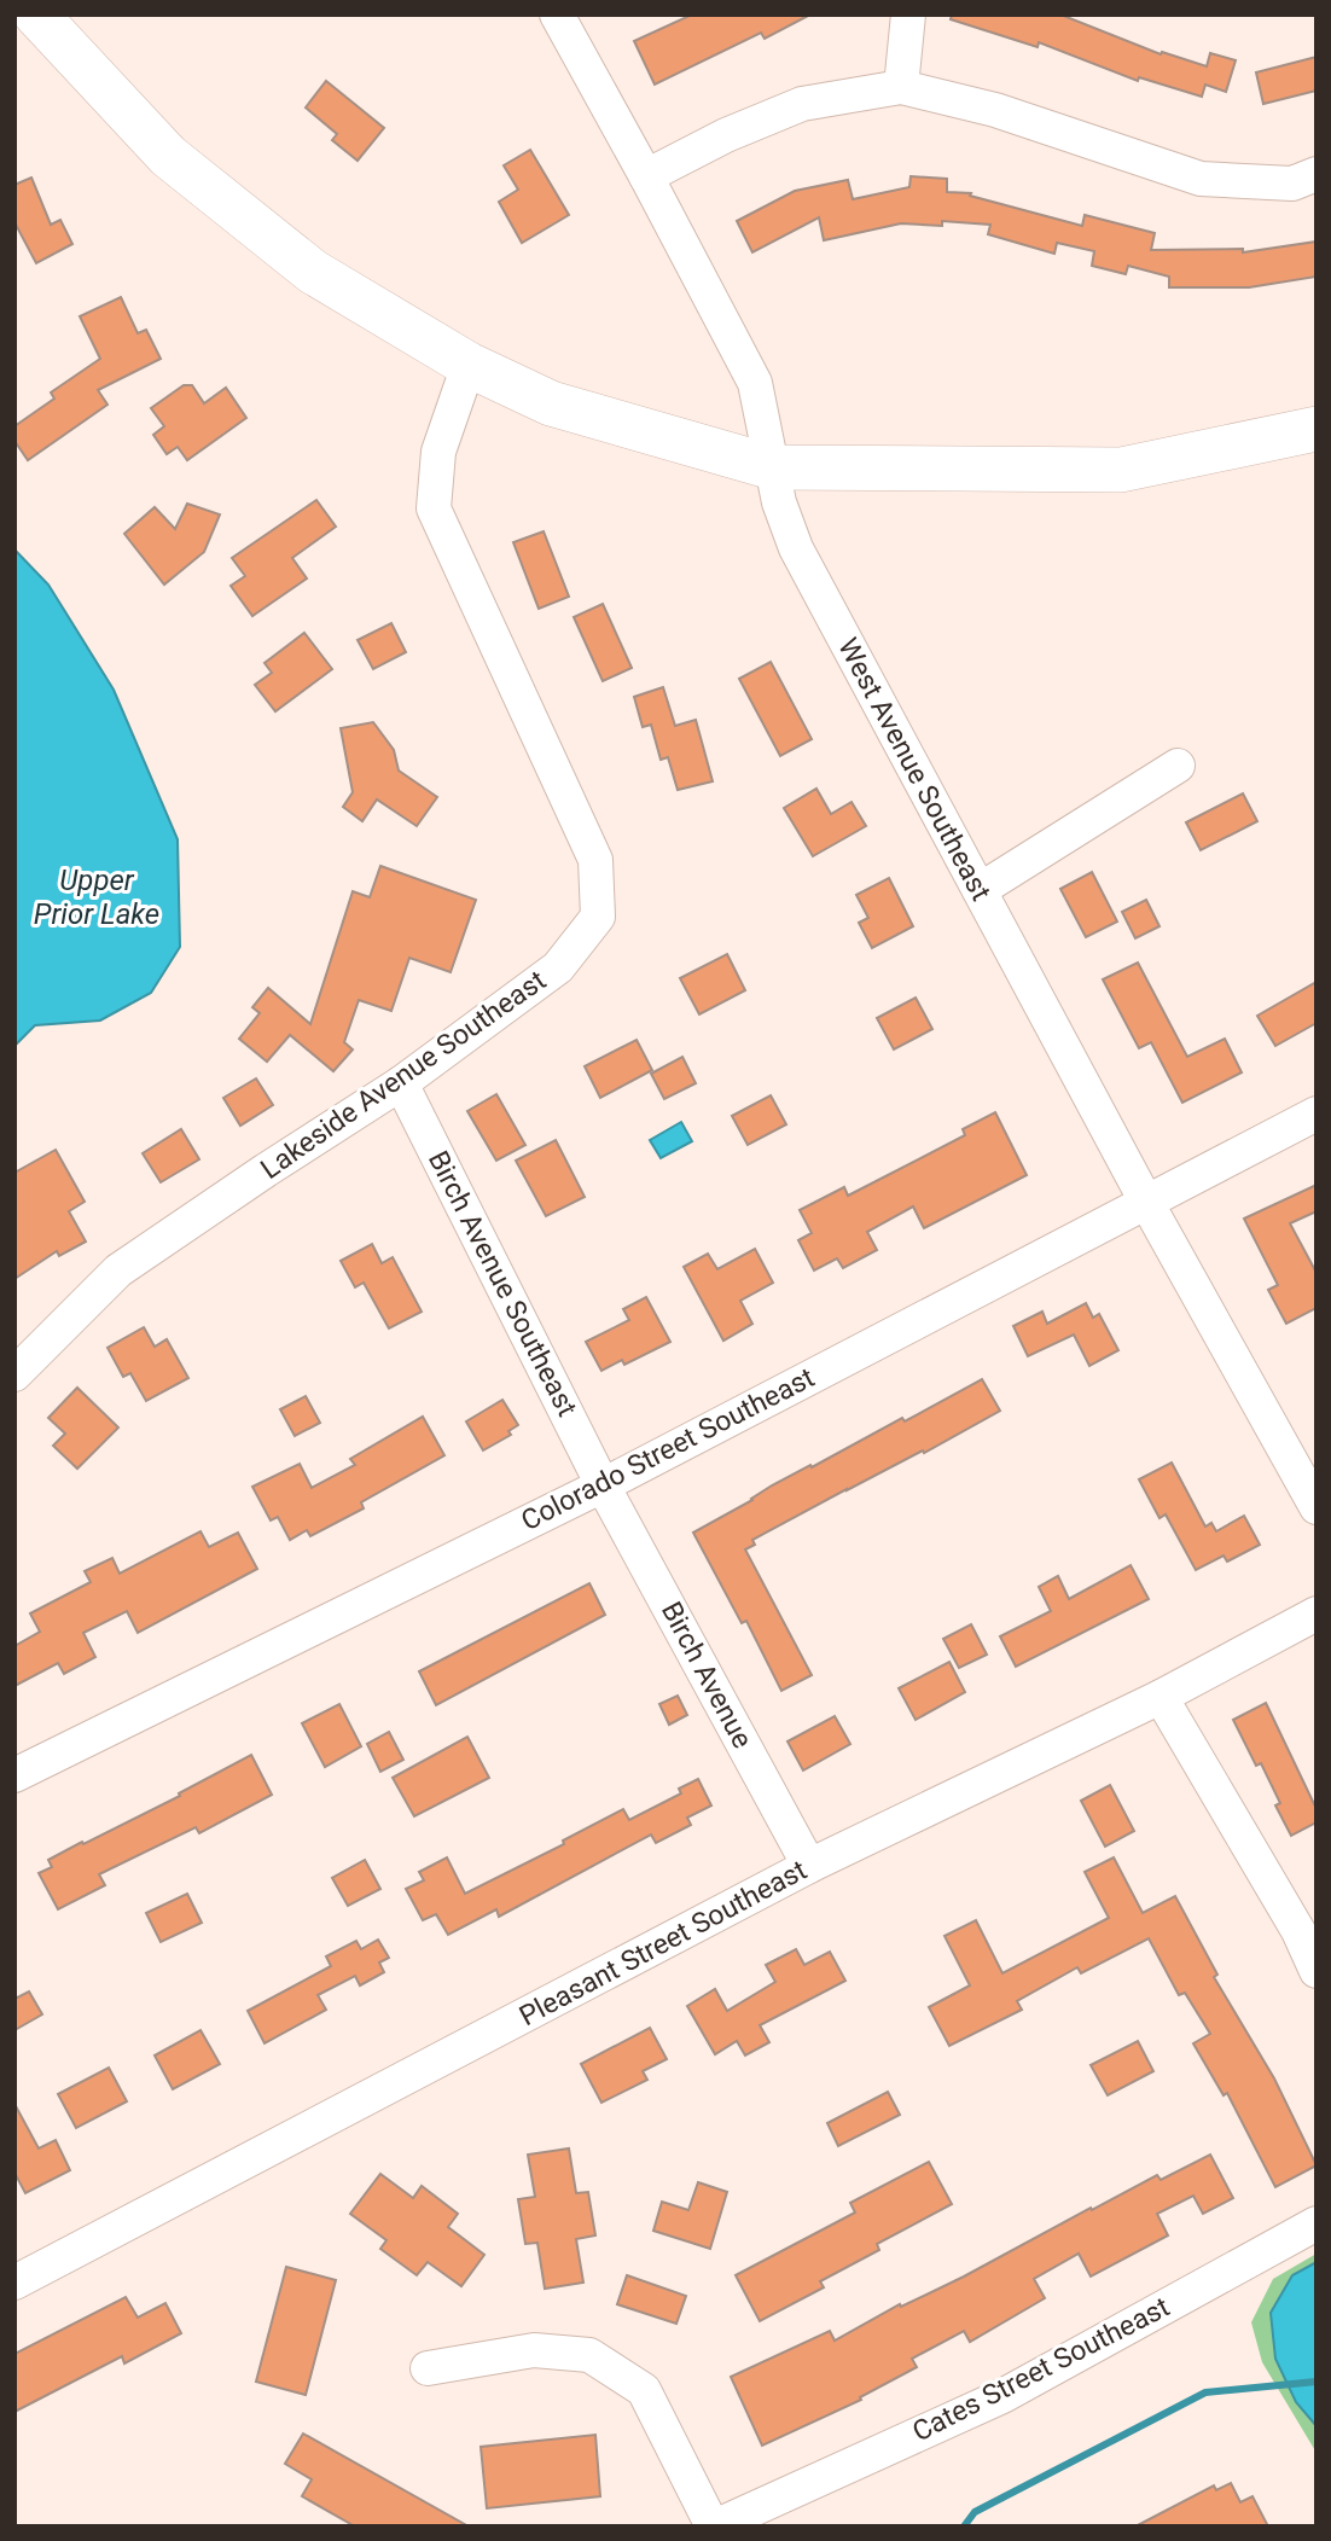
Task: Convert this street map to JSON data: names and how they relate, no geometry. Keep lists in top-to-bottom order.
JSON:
{
  "streets": {
    "street": [
      "West Avenue Southeast",
      "Lakeside Avenue Southeast",
      "Birch Avenue Southeast",
      "Colorado Street Southeast",
      "Birch Avenue",
      "Pleasant Street Southeast",
      "Cates Street Southeast"
    ]
  },
  "crossings": [
    ["West Avenue Southeast", "Colorado Street Southeast"],
    ["Lakeside Avenue Southeast", "Birch Avenue Southeast"],
    ["Birch Avenue Southeast", "Colorado Street Southeast"],
    ["Birch Avenue Southeast", "Birch Avenue"],
    ["Colorado Street Southeast", "Birch Avenue"],
    ["Birch Avenue", "Pleasant Street Southeast"]
  ],
  "water": ["Upper Prior Lake"]
}
